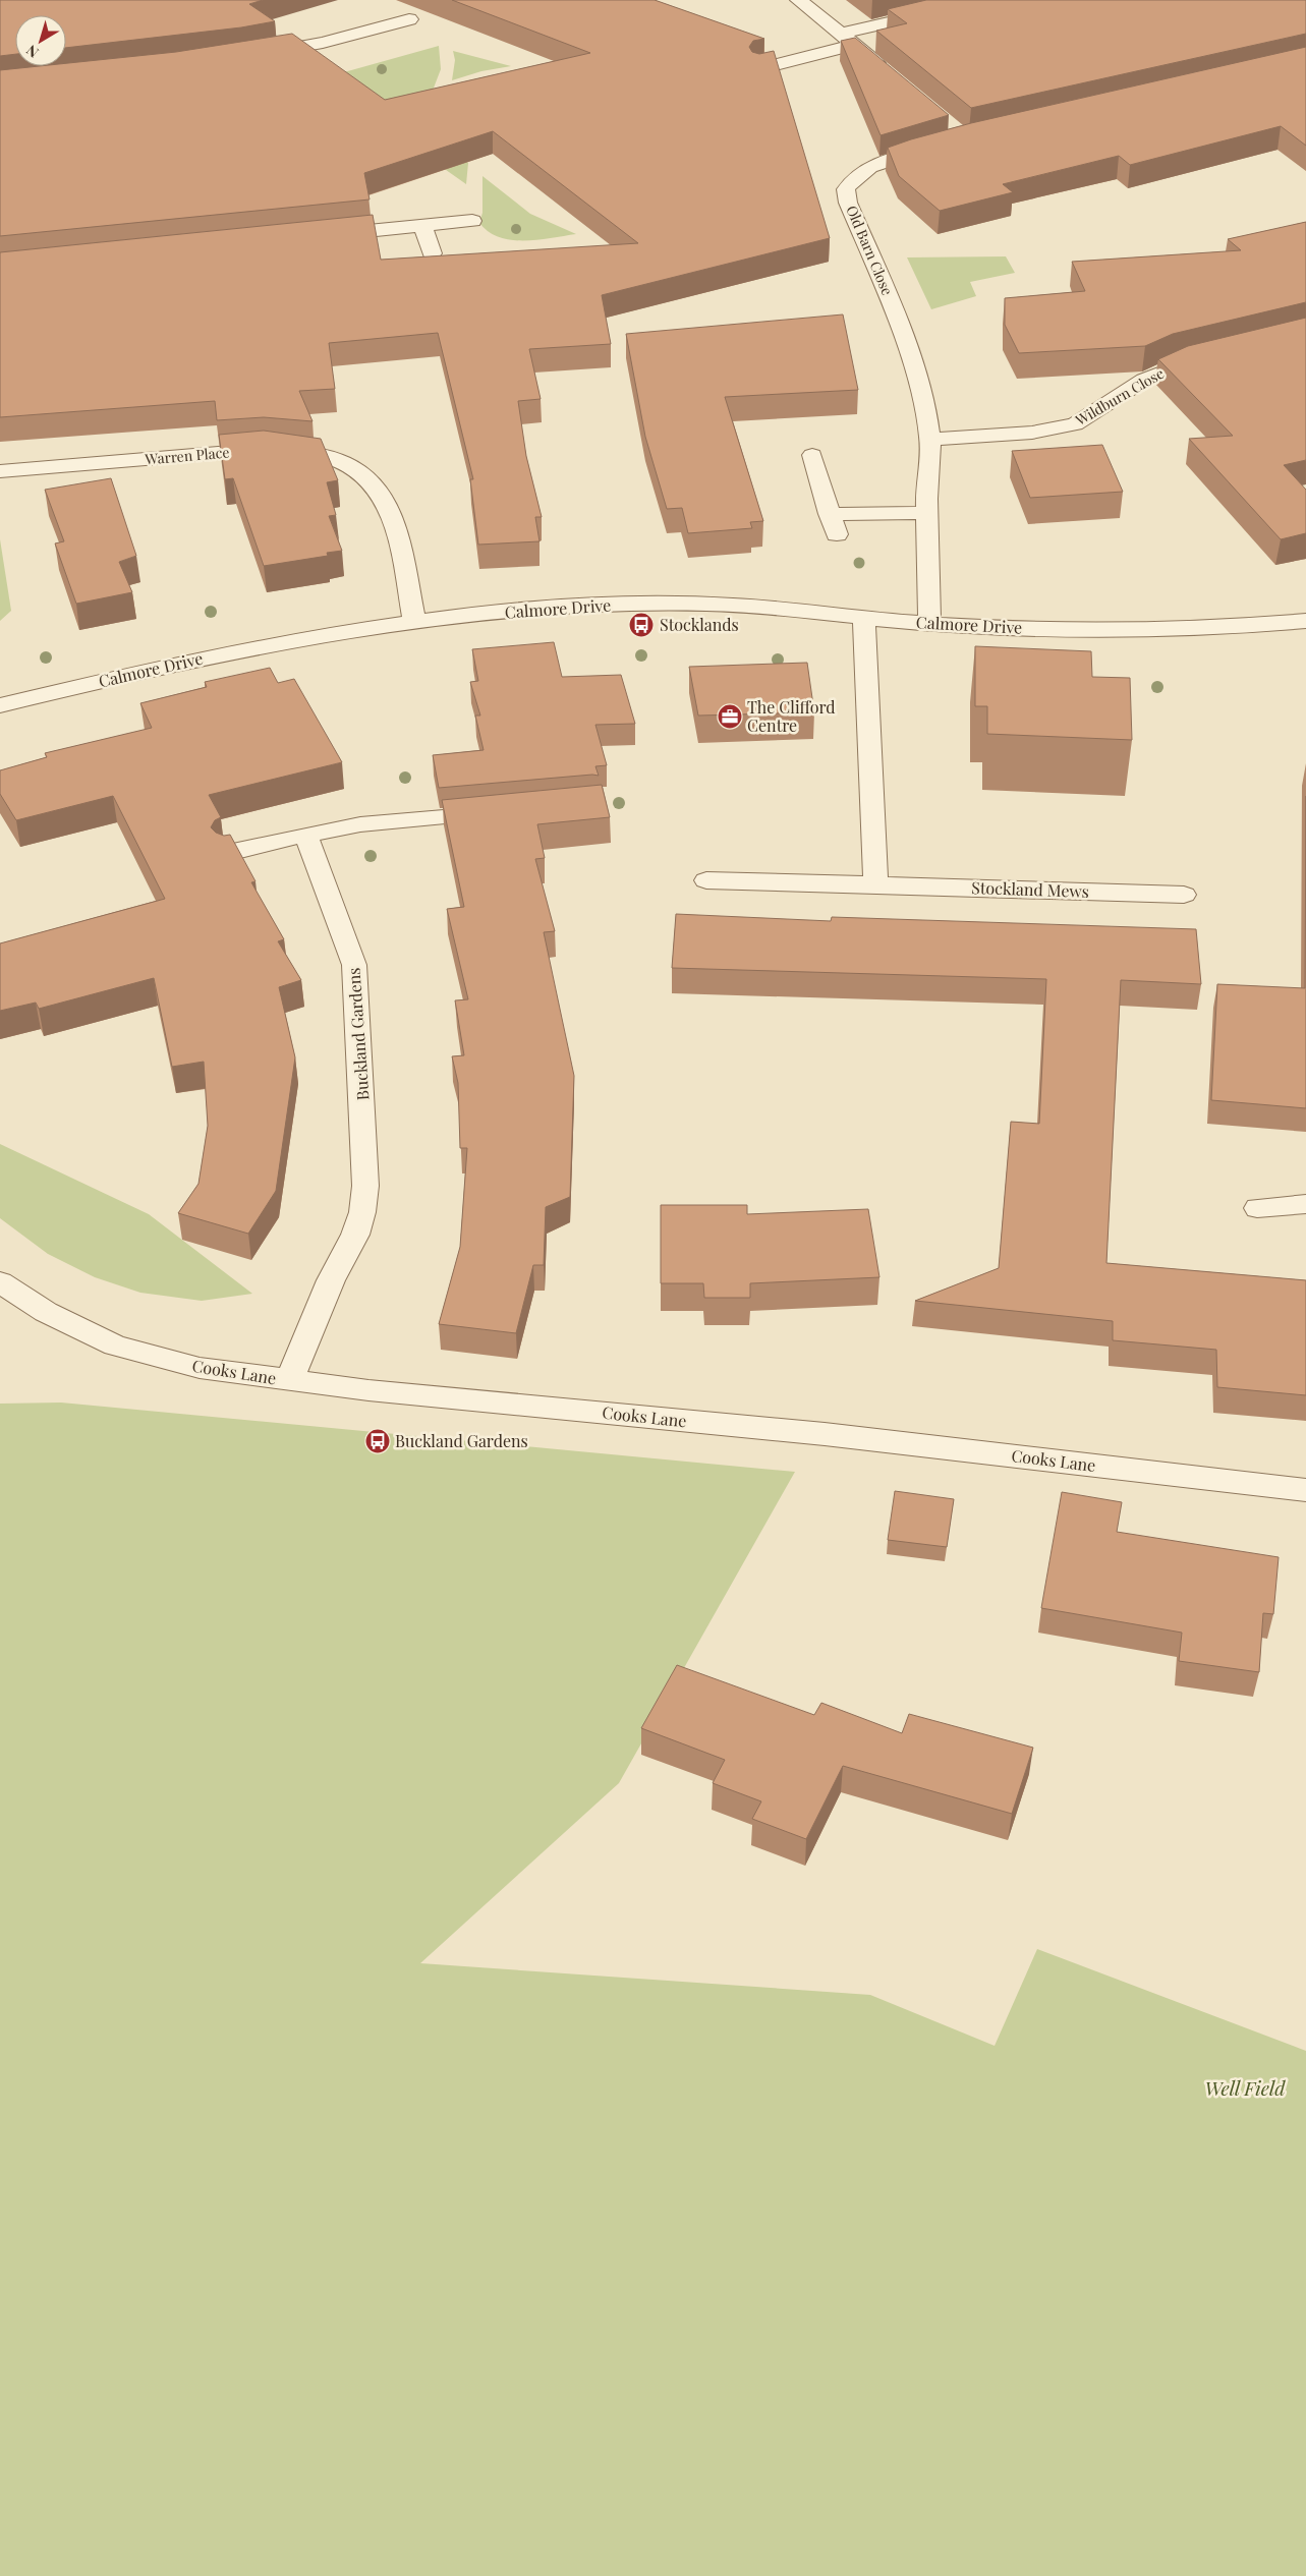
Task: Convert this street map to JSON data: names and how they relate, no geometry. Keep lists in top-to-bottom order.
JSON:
{
  "streets": {
    "street": [
      "Old Barn Close",
      "Wildburn Close",
      "Warren Place",
      "Calmore Drive",
      "Stockland Mews",
      "Buckland Gardens",
      "Cooks Lane"
    ]
  },
  "crossings": [
    ["Old Barn Close", "Wildburn Close"],
    ["Old Barn Close", "Calmore Drive"],
    ["Warren Place", "Calmore Drive"],
    ["Buckland Gardens", "Cooks Lane"]
  ],
  "parks": ["Well Field"],
  "places": {
    "bus stop": ["Stocklands", "Buckland Gardens"],
    "office": ["The Clifford Centre"]
  },
  "north": "bottom left"
}
